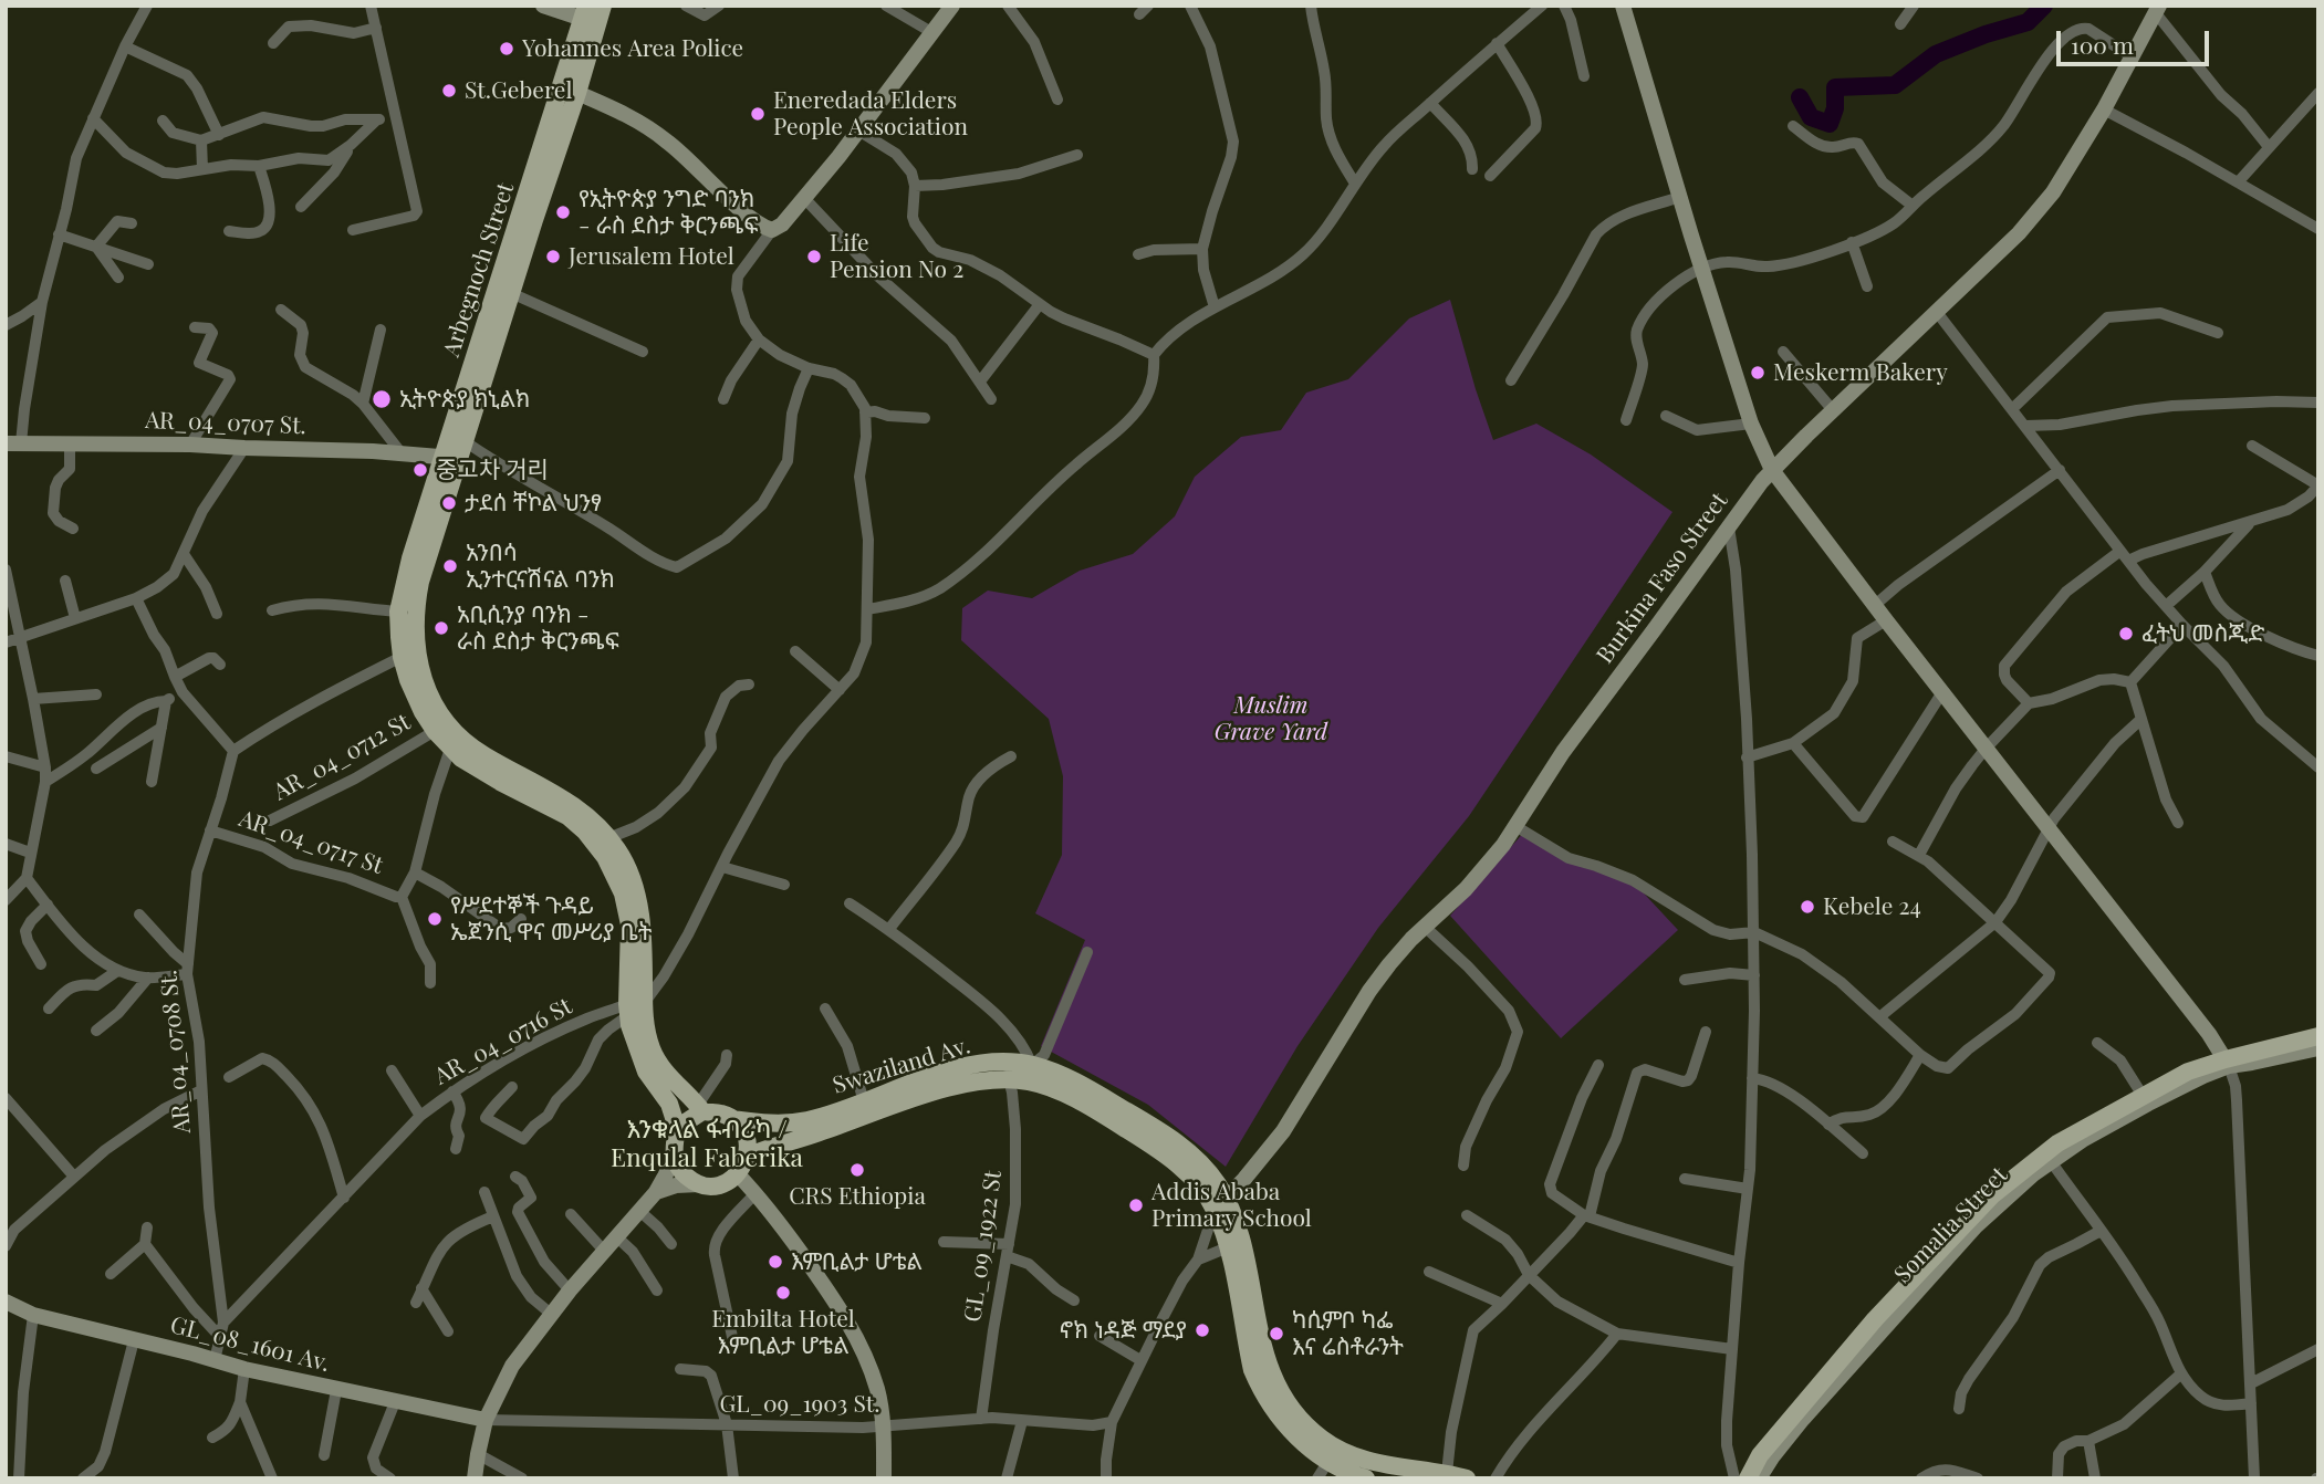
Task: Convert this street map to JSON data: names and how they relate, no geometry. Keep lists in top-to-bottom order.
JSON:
{
  "streets": {
    "main road": [
      "Arbegnoch Street",
      "AR_04_0707 St.",
      "Burkina Faso Street",
      "Swaziland Av.",
      "Somalia Street",
      "GL_08_1601 Av."
    ],
    "street": [
      "AR_04_0712 St",
      "AR_04_0717 St",
      "AR_04_0716 St",
      "AR_04_0708 St.",
      "GL_09_1922 St",
      "GL_09_1903 St."
    ]
  },
  "crossings": [
    ["Arbegnoch Street", "AR_04_0707 St."],
    ["Arbegnoch Street", "AR_04_0712 St"],
    ["Arbegnoch Street", "AR_04_0716 St"],
    ["Arbegnoch Street", "Swaziland Av."],
    ["Burkina Faso Street", "Swaziland Av."],
    ["AR_04_0717 St", "AR_04_0708 St."],
    ["AR_04_0716 St", "AR_04_0708 St."],
    ["AR_04_0708 St.", "GL_08_1601 Av."],
    ["Swaziland Av.", "GL_09_1922 St"],
    ["GL_09_1922 St", "GL_09_1903 St."],
    ["GL_08_1601 Av.", "GL_09_1903 St."]
  ],
  "districts": ["እንቁላል ፋብሪካ / Enqulal Faberika"],
  "parks": ["Muslim Grave Yard"],
  "places": [
    "Yohannes Area Police",
    "St.Geberel",
    "Eneredada Elders People Association",
    "የኢትዮጵያ ንግድ ባንክ - ራስ ደስታ ቅርንጫፍ",
    "Jerusalem Hotel",
    "Life Pension No 2",
    "Meskerm Bakery",
    "ኢትዮጵያ ክኒልክ",
    "중고차 거리",
    "ታደሰ ቸኮል ህንፃ",
    "አንበሳ ኢንተርናሽናል ባንክ",
    "አቢሲንያ ባንክ - ራስ ደስታ ቅርንጫፍ",
    "ፈትህ መስጂድ",
    "Kebele 24",
    "የሥደተኞች ጉዳይ ኤጀንሲ ዋና መሥሪያ ቤት",
    "CRS Ethiopia",
    "Addis Ababa Primary School",
    "እምቢልታ ሆቴል",
    "Embilta Hotel እምቢልታ ሆቴል",
    "ኖክ ነዳጅ ማደያ",
    "ካሲምቦ ካፌ እና ሬስቶራንት"
  ],
  "scale_bar": "100 m"
}
